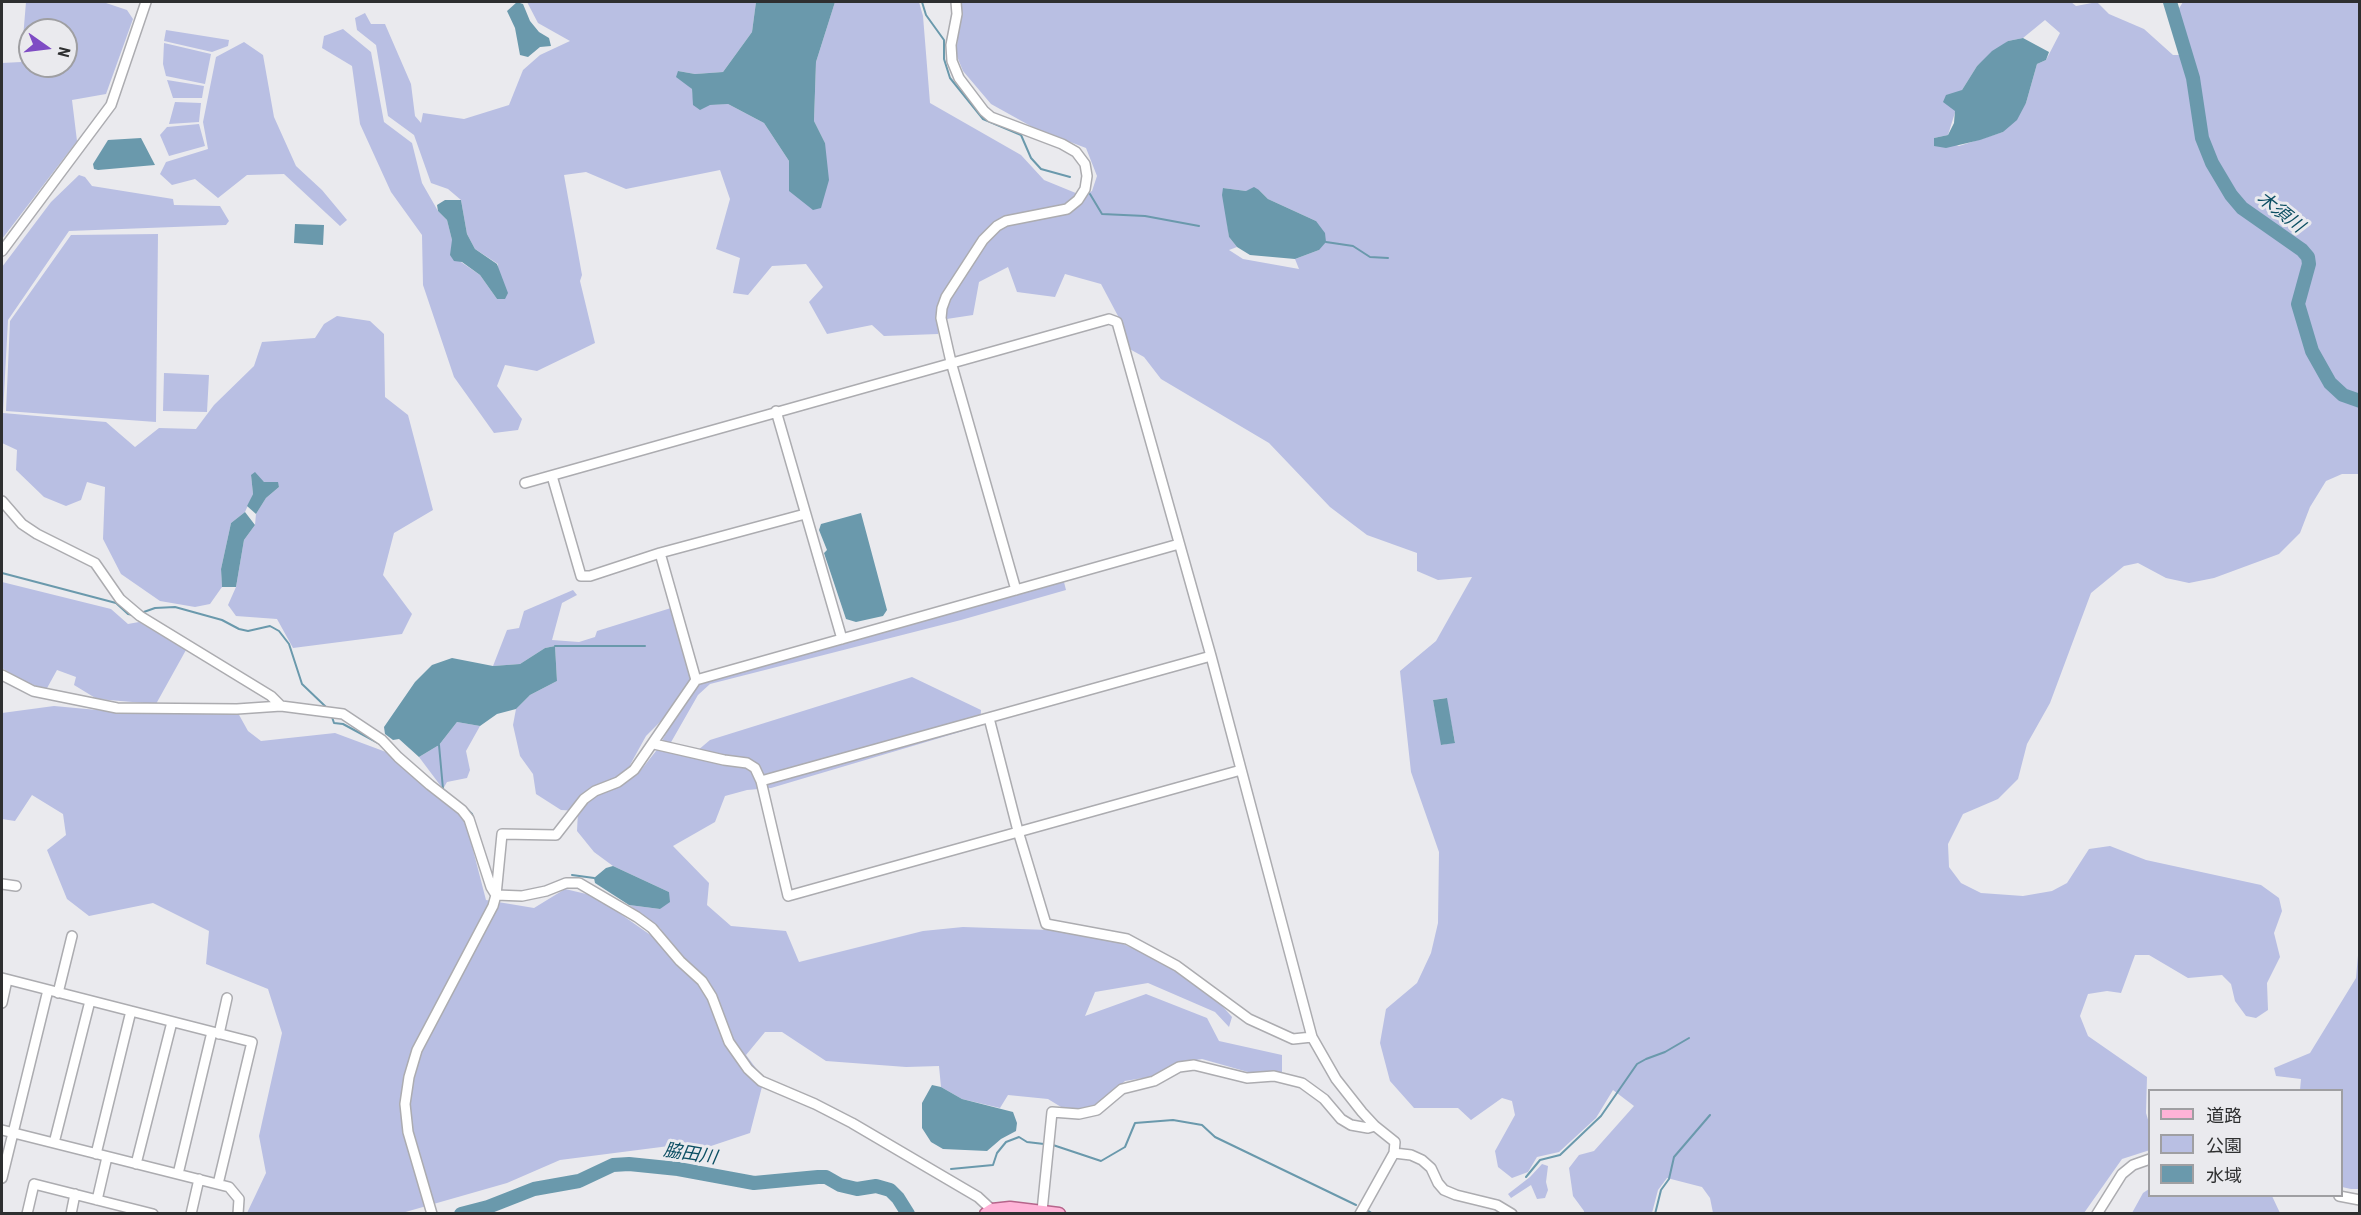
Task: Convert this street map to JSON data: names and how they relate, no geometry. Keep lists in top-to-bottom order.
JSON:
{
  "water": ["木須川", "脇田川"],
  "legend": ["道路", "公園", "水域"],
  "north": "right"
}
